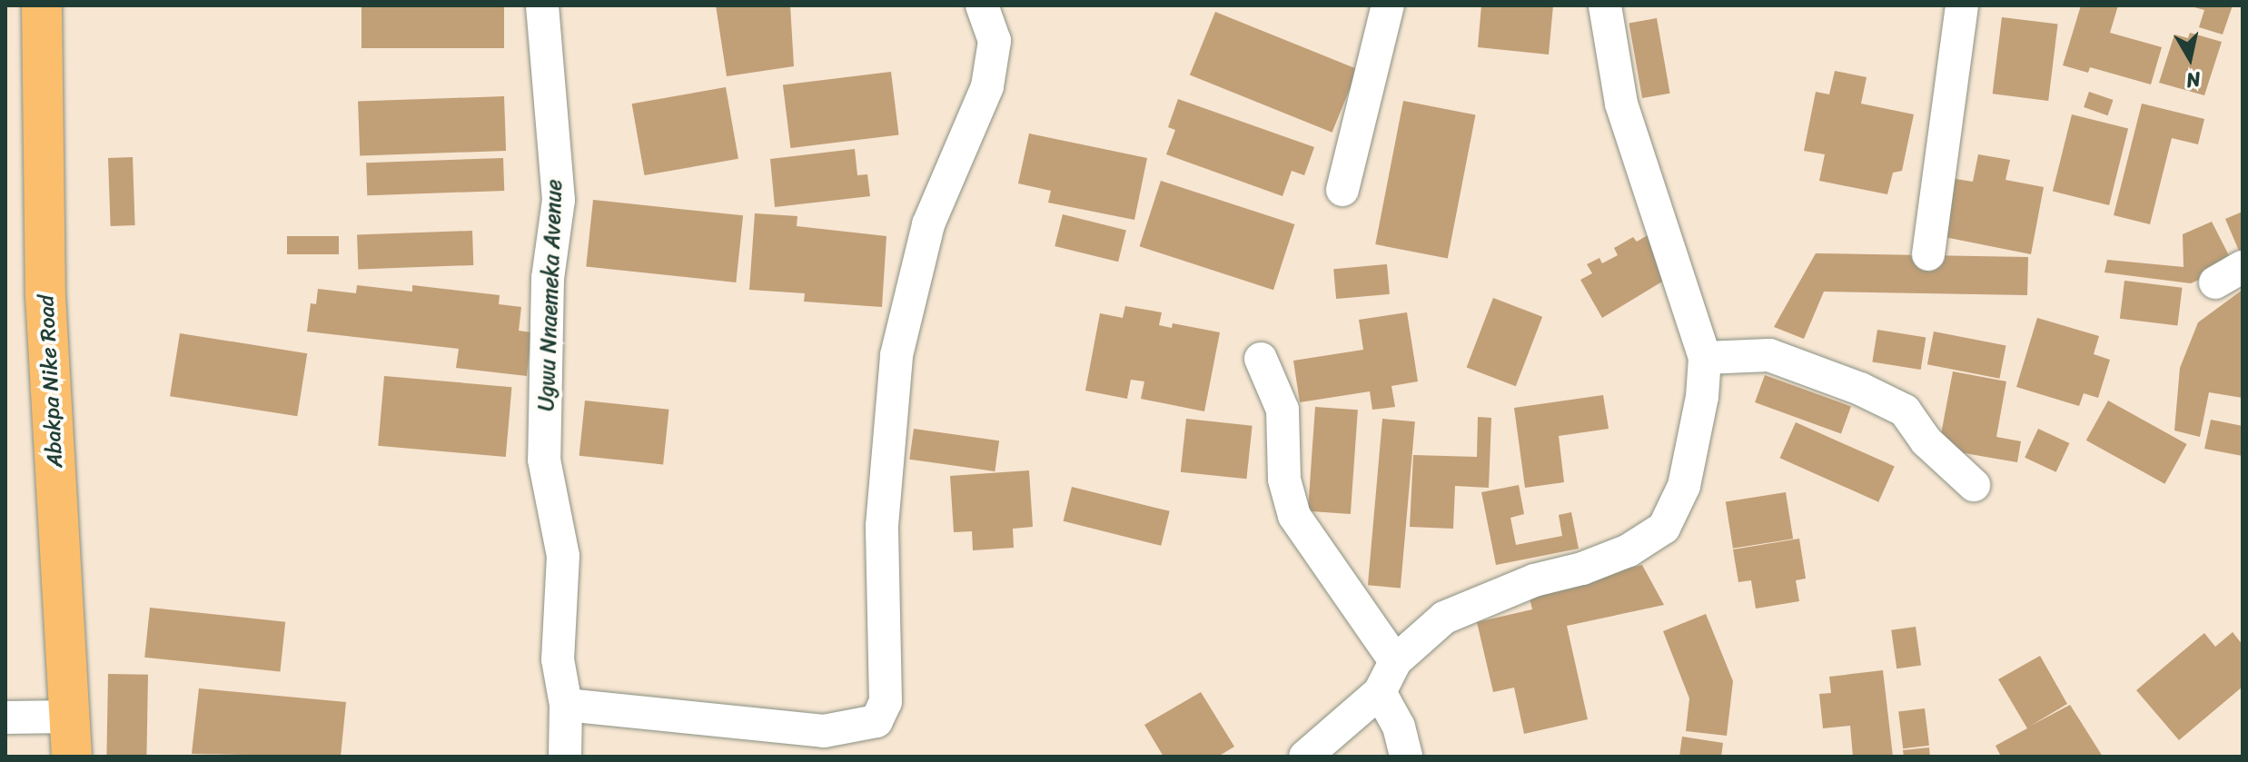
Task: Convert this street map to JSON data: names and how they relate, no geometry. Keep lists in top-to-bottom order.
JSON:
{
  "streets": {
    "main road": ["Abakpa Nike Road"],
    "street": ["Ugwu Nnaemeka Avenue"]
  },
  "north": "bottom"
}
